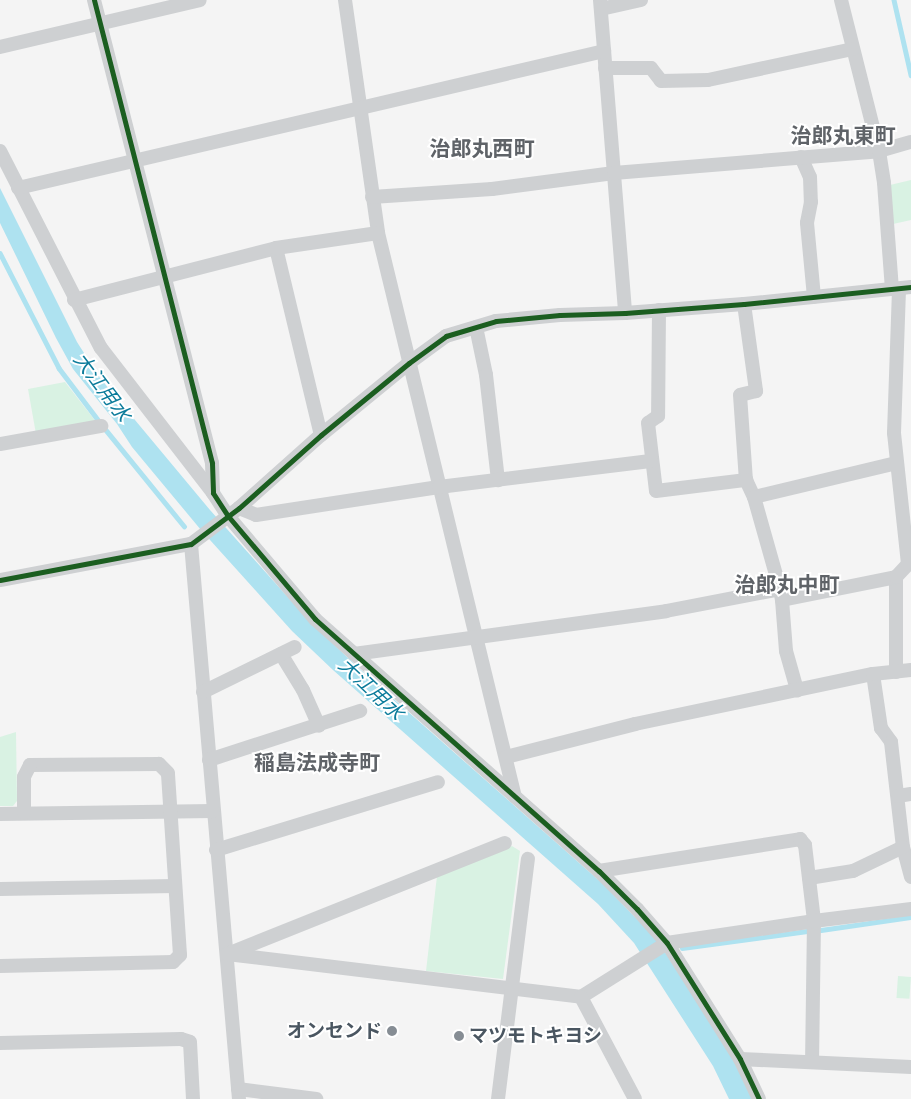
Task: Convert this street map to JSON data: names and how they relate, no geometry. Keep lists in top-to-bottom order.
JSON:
{
  "districts": [
    "治郎丸東町",
    "治郎丸西町",
    "治郎丸中町",
    "稲島法成寺町"
  ],
  "water": ["大江用水"],
  "places": ["オンセンド", "マツモトキヨシ"]
}
